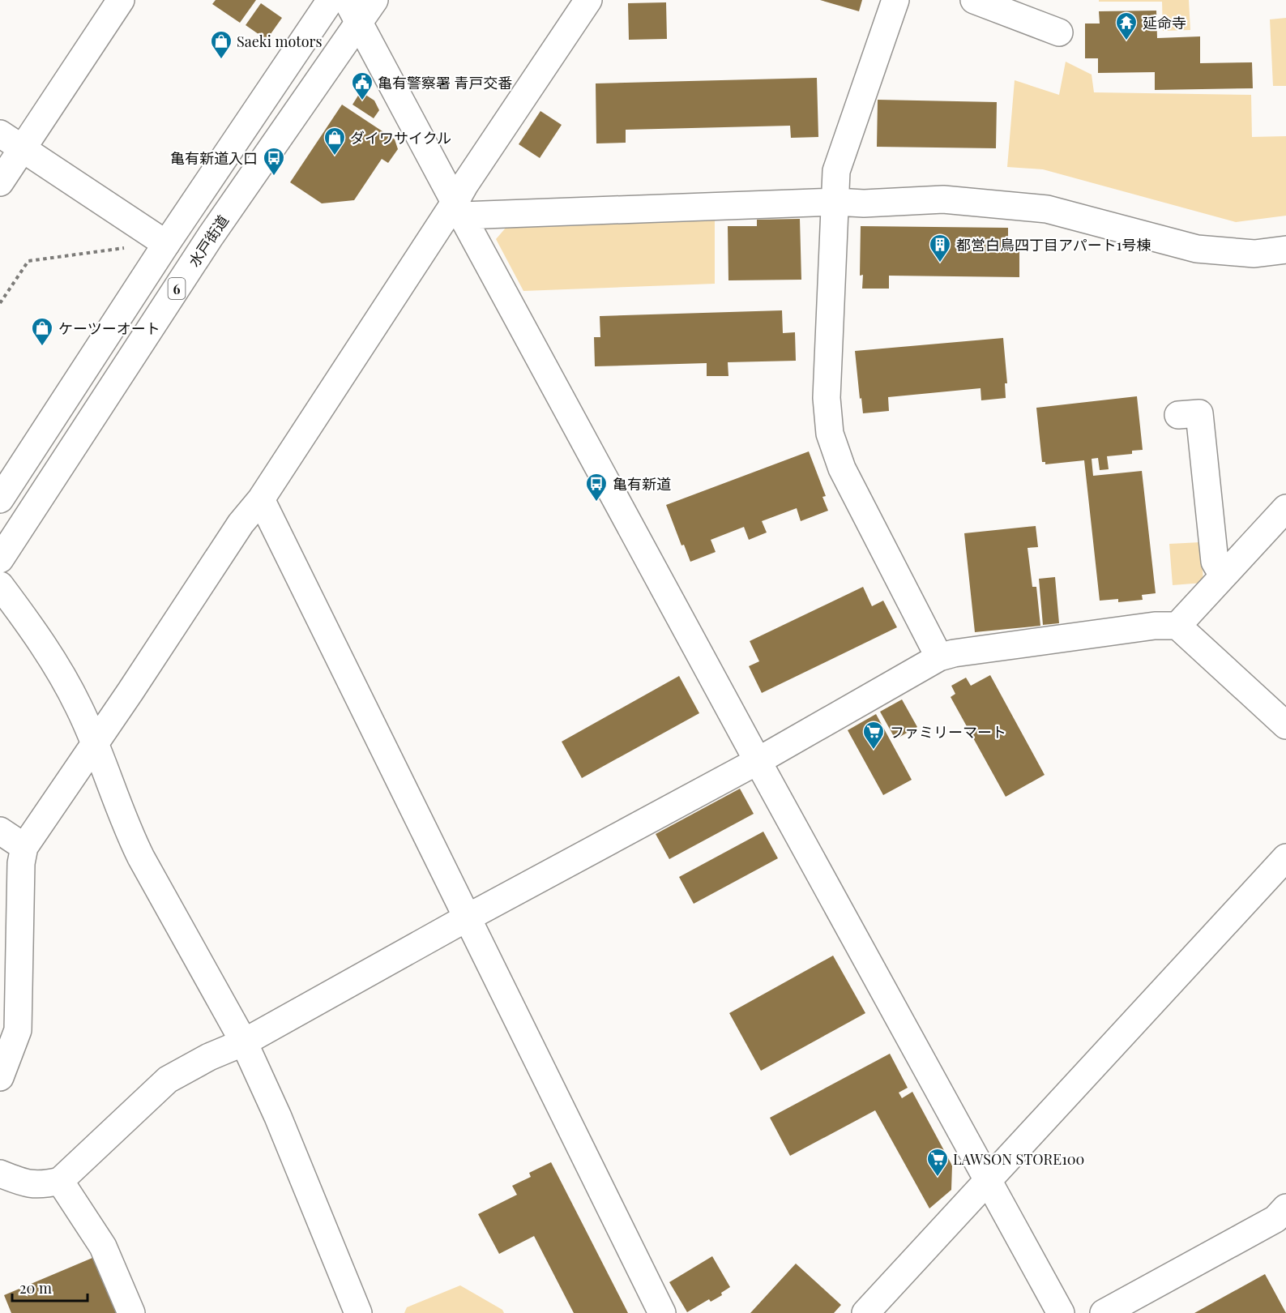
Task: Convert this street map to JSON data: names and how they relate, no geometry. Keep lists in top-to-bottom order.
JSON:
{
  "streets": {
    "main road": ["水戸街道", "6"]
  },
  "places": {
    "temple": ["延命寺"],
    "shop": ["Saeki motors", "ダイワサイクル", "ケーツーオート"],
    "public building": ["亀有警察署 青戸交番"],
    "bus stop": ["亀有新道入口", "亀有新道"],
    "building": ["都営白鳥四丁目アパート1号棟"],
    "supermarket": ["ファミリーマート", "LAWSON STORE100"]
  },
  "scale_bar": "20 m"
}
